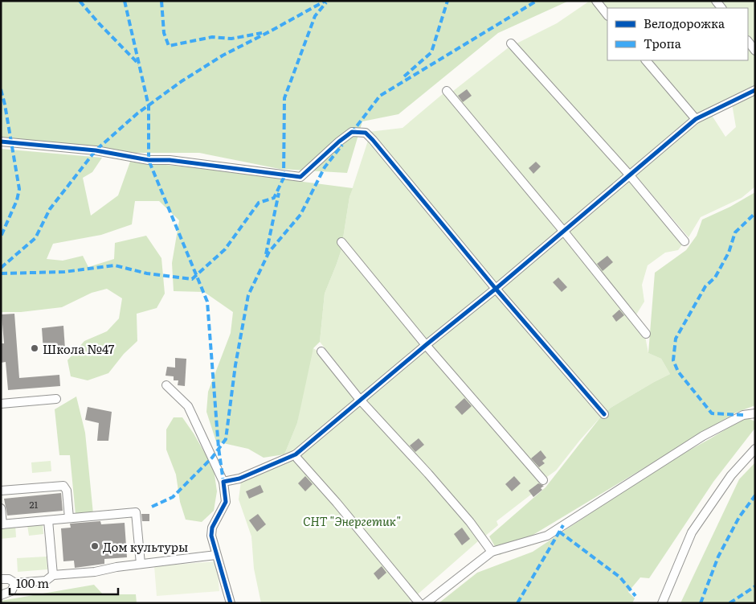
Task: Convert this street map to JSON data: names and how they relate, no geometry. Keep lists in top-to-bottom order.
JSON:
{
  "parks": ["СНТ \"Энергетик\""],
  "places": ["Школа №47", "Дом культуры"],
  "house_numbers": ["21"],
  "legend": ["Велодорожка", "Тропа"],
  "scale_bar": "100 m"
}
